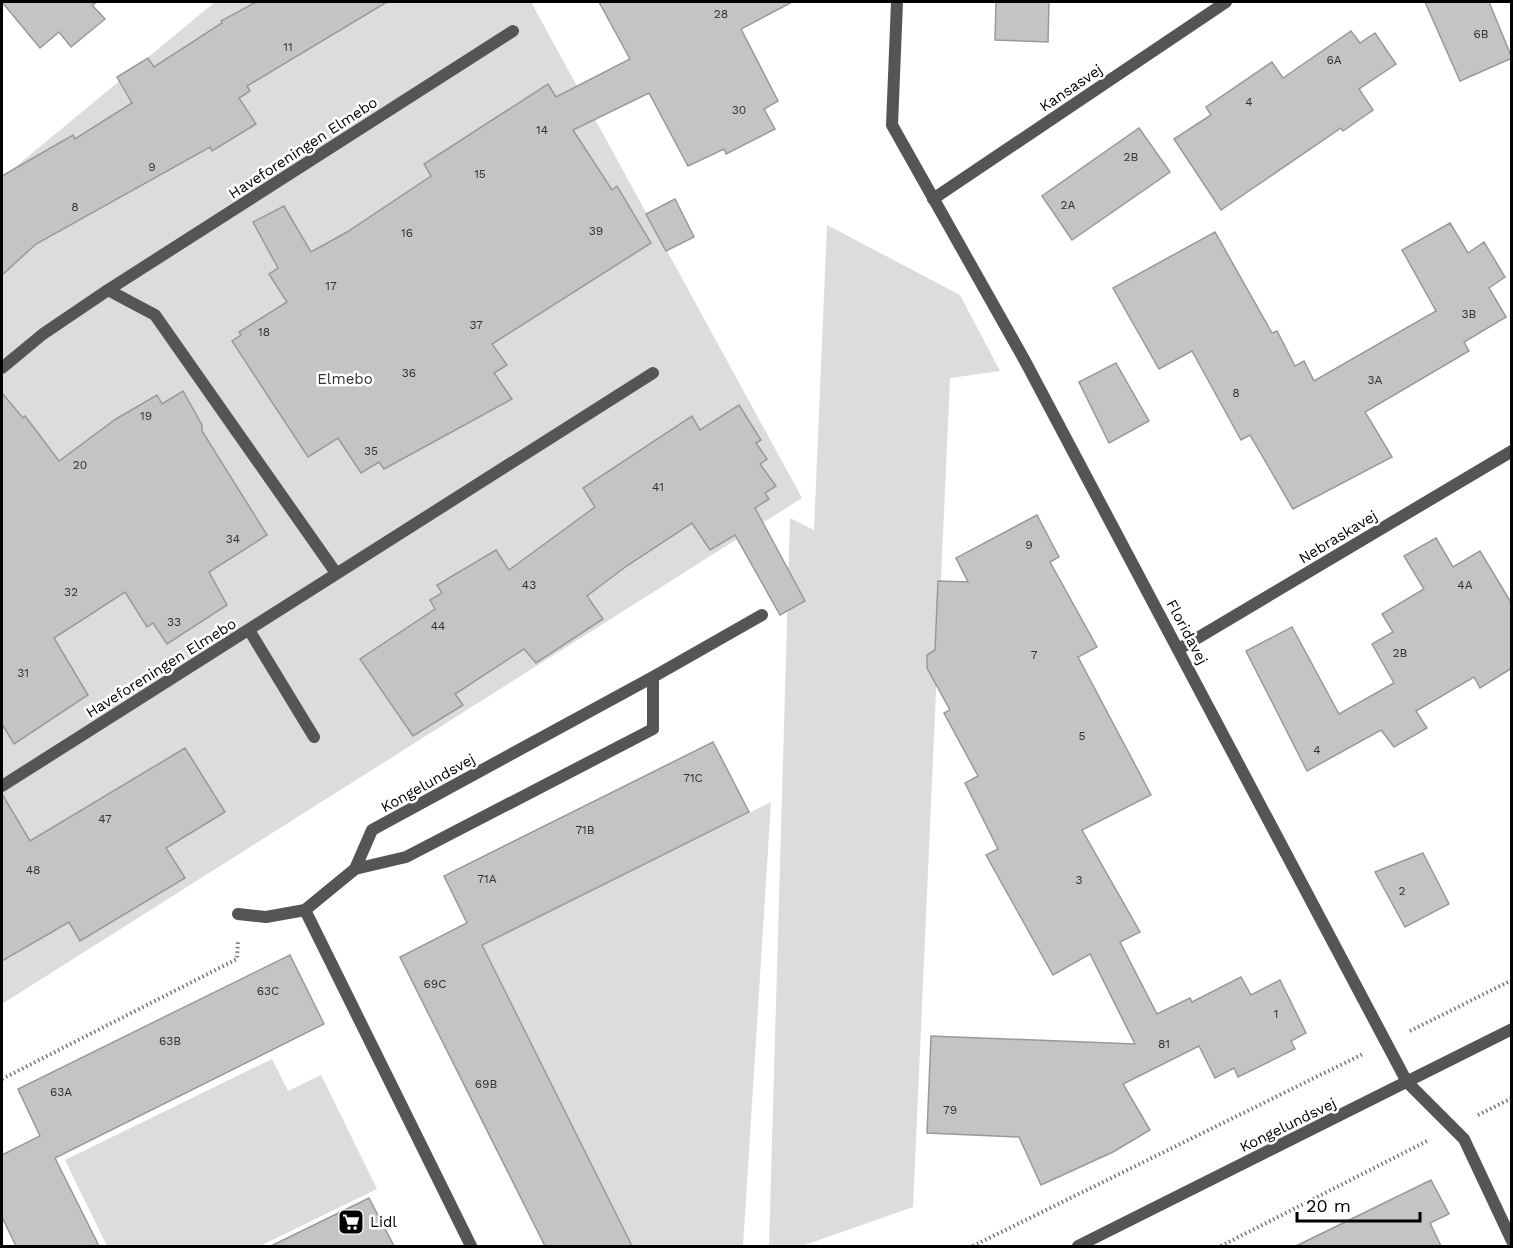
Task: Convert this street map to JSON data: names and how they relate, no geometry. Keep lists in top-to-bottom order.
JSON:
{
  "streets": {
    "street": [
      "Kansasvej",
      "Haveforeningen Elmebo",
      "Nebraskavej",
      "Floridavej",
      "Kongelundsvej"
    ]
  },
  "crossings": [
    ["Kansasvej", "Floridavej"],
    ["Nebraskavej", "Floridavej"],
    ["Floridavej", "Kongelundsvej"]
  ],
  "parks": ["Elmebo"],
  "places": {
    "supermarket": ["Lidl"]
  },
  "house_numbers": [
    "28",
    "6B",
    "11",
    "6A",
    "4",
    "30",
    "14",
    "2B",
    "9",
    "15",
    "2A",
    "8",
    "39",
    "16",
    "17",
    "3B",
    "37",
    "18",
    "36",
    "3A",
    "8",
    "19",
    "35",
    "20",
    "41",
    "34",
    "9",
    "43",
    "4A",
    "32",
    "33",
    "44",
    "2B",
    "7",
    "31",
    "5",
    "4",
    "71C",
    "47",
    "71B",
    "48",
    "71A",
    "3",
    "2",
    "69C",
    "63C",
    "1",
    "63B",
    "81",
    "69B",
    "63A",
    "79"
  ],
  "scale_bar": "20 m"
}
